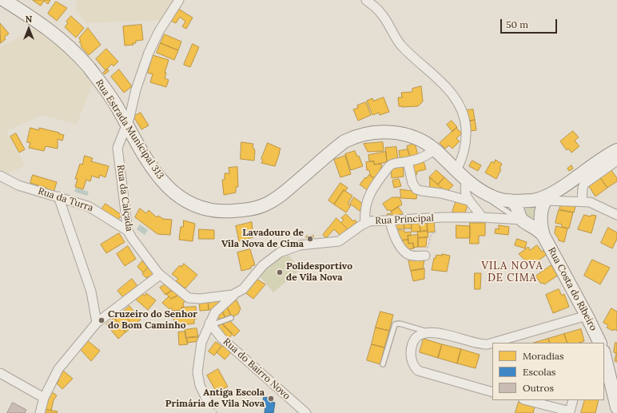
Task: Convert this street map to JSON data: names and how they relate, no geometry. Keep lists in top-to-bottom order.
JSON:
{
  "streets": {
    "main road": ["Rua Estrada Municipal 313", "Rua Costa do Ribeiro"],
    "street": [
      "Rua da Calçada",
      "Rua da Turra",
      "Rua Principal",
      "Rua do Bairro Novo"
    ]
  },
  "crossings": [
    ["Rua Estrada Municipal 313", "Rua da Calçada"],
    ["Rua Estrada Municipal 313", "Rua Principal"],
    ["Rua Estrada Municipal 313", "Rua Costa do Ribeiro"],
    ["Rua da Calçada", "Rua da Turra"],
    ["Rua da Calçada", "Rua Principal"],
    ["Rua Principal", "Rua Costa do Ribeiro"],
    ["Rua Principal", "Rua do Bairro Novo"]
  ],
  "districts": ["VILA NOVA DE CIMA"],
  "places": [
    "Lavadouro de Vila Nova de Cima",
    "Polidesportivo de Vila Nova",
    "Cruzeiro do Senhor do Bom Caminho",
    "Antiga Escola Primária de Vila Nova"
  ],
  "legend": ["Moradias", "Escolas", "Outros"],
  "scale_bar": "50 m",
  "north": "top"
}
